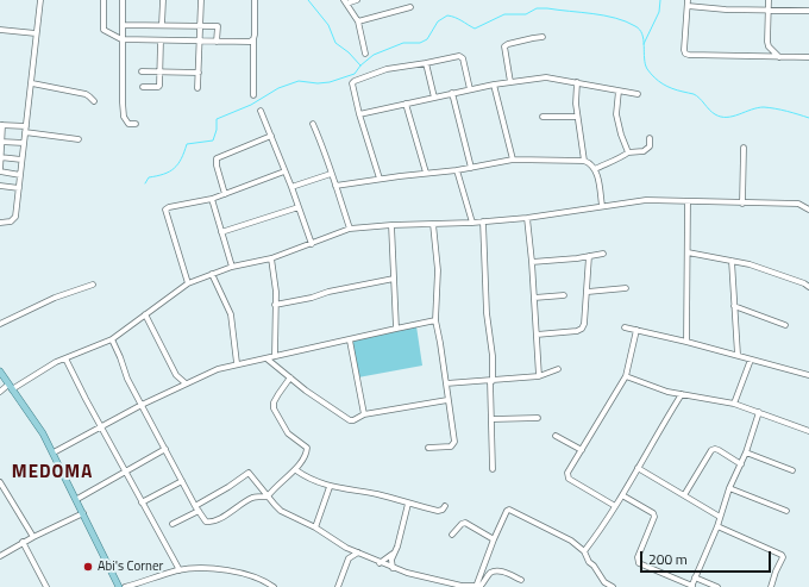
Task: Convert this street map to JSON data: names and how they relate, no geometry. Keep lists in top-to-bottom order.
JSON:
{
  "districts": ["MEDOMA"],
  "places": ["Abi's Corner"],
  "scale_bar": "200 m"
}
